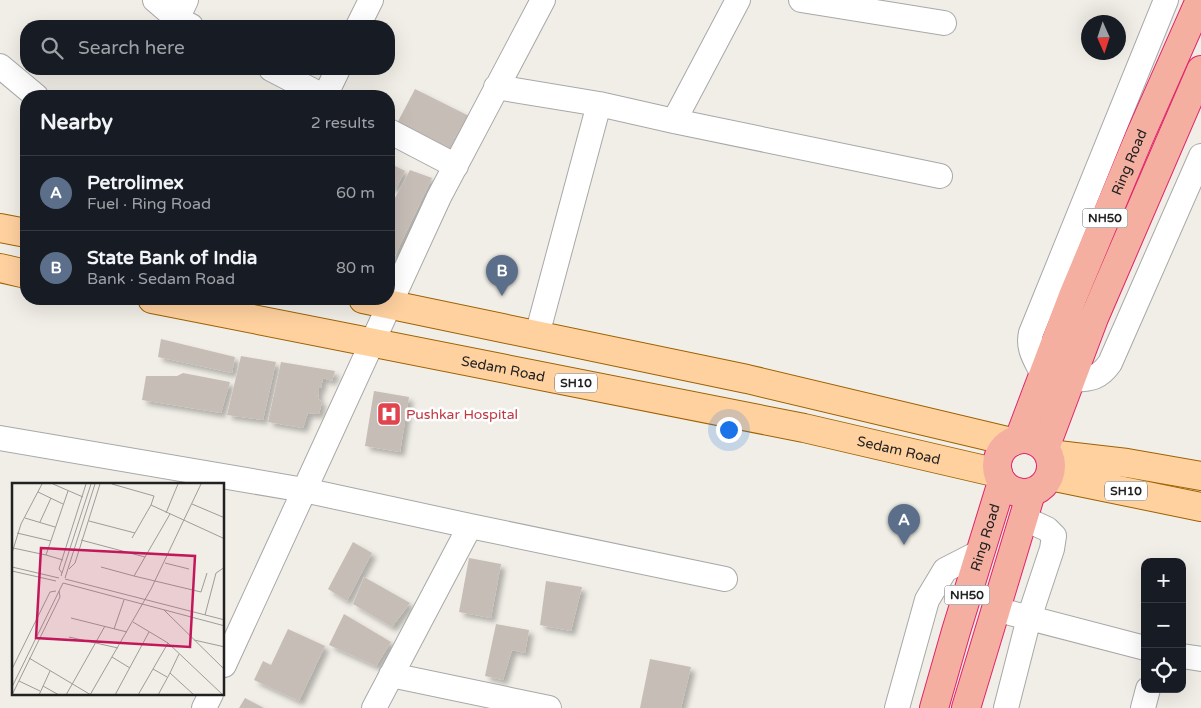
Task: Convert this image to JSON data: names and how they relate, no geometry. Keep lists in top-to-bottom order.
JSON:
{
  "streets": {
    "highway": ["Ring Road", "NH50"],
    "main road": ["Sedam Road", "SH10"]
  },
  "crossings": [
    ["Ring Road", "Sedam Road"],
    ["Ring Road", "SH10"],
    ["Sedam Road", "SH10"]
  ],
  "places": {
    "hospital": ["Pushkar Hospital"]
  },
  "north": "bottom",
  "page": {
    "search": "Search here",
    "heading": ["Nearby", "2 results"],
    "list": [
      {
        "mark": "A",
        "name": "Petrolimex",
        "note": "Fuel · Ring Road",
        "value": "60 m"
      },
      {
        "mark": "B",
        "name": "State Bank of India",
        "note": "Bank · Sedam Road",
        "value": "80 m"
      }
    ],
    "pins": ["B", "A"],
    "map_buttons": ["+", "−"]
  }
}
